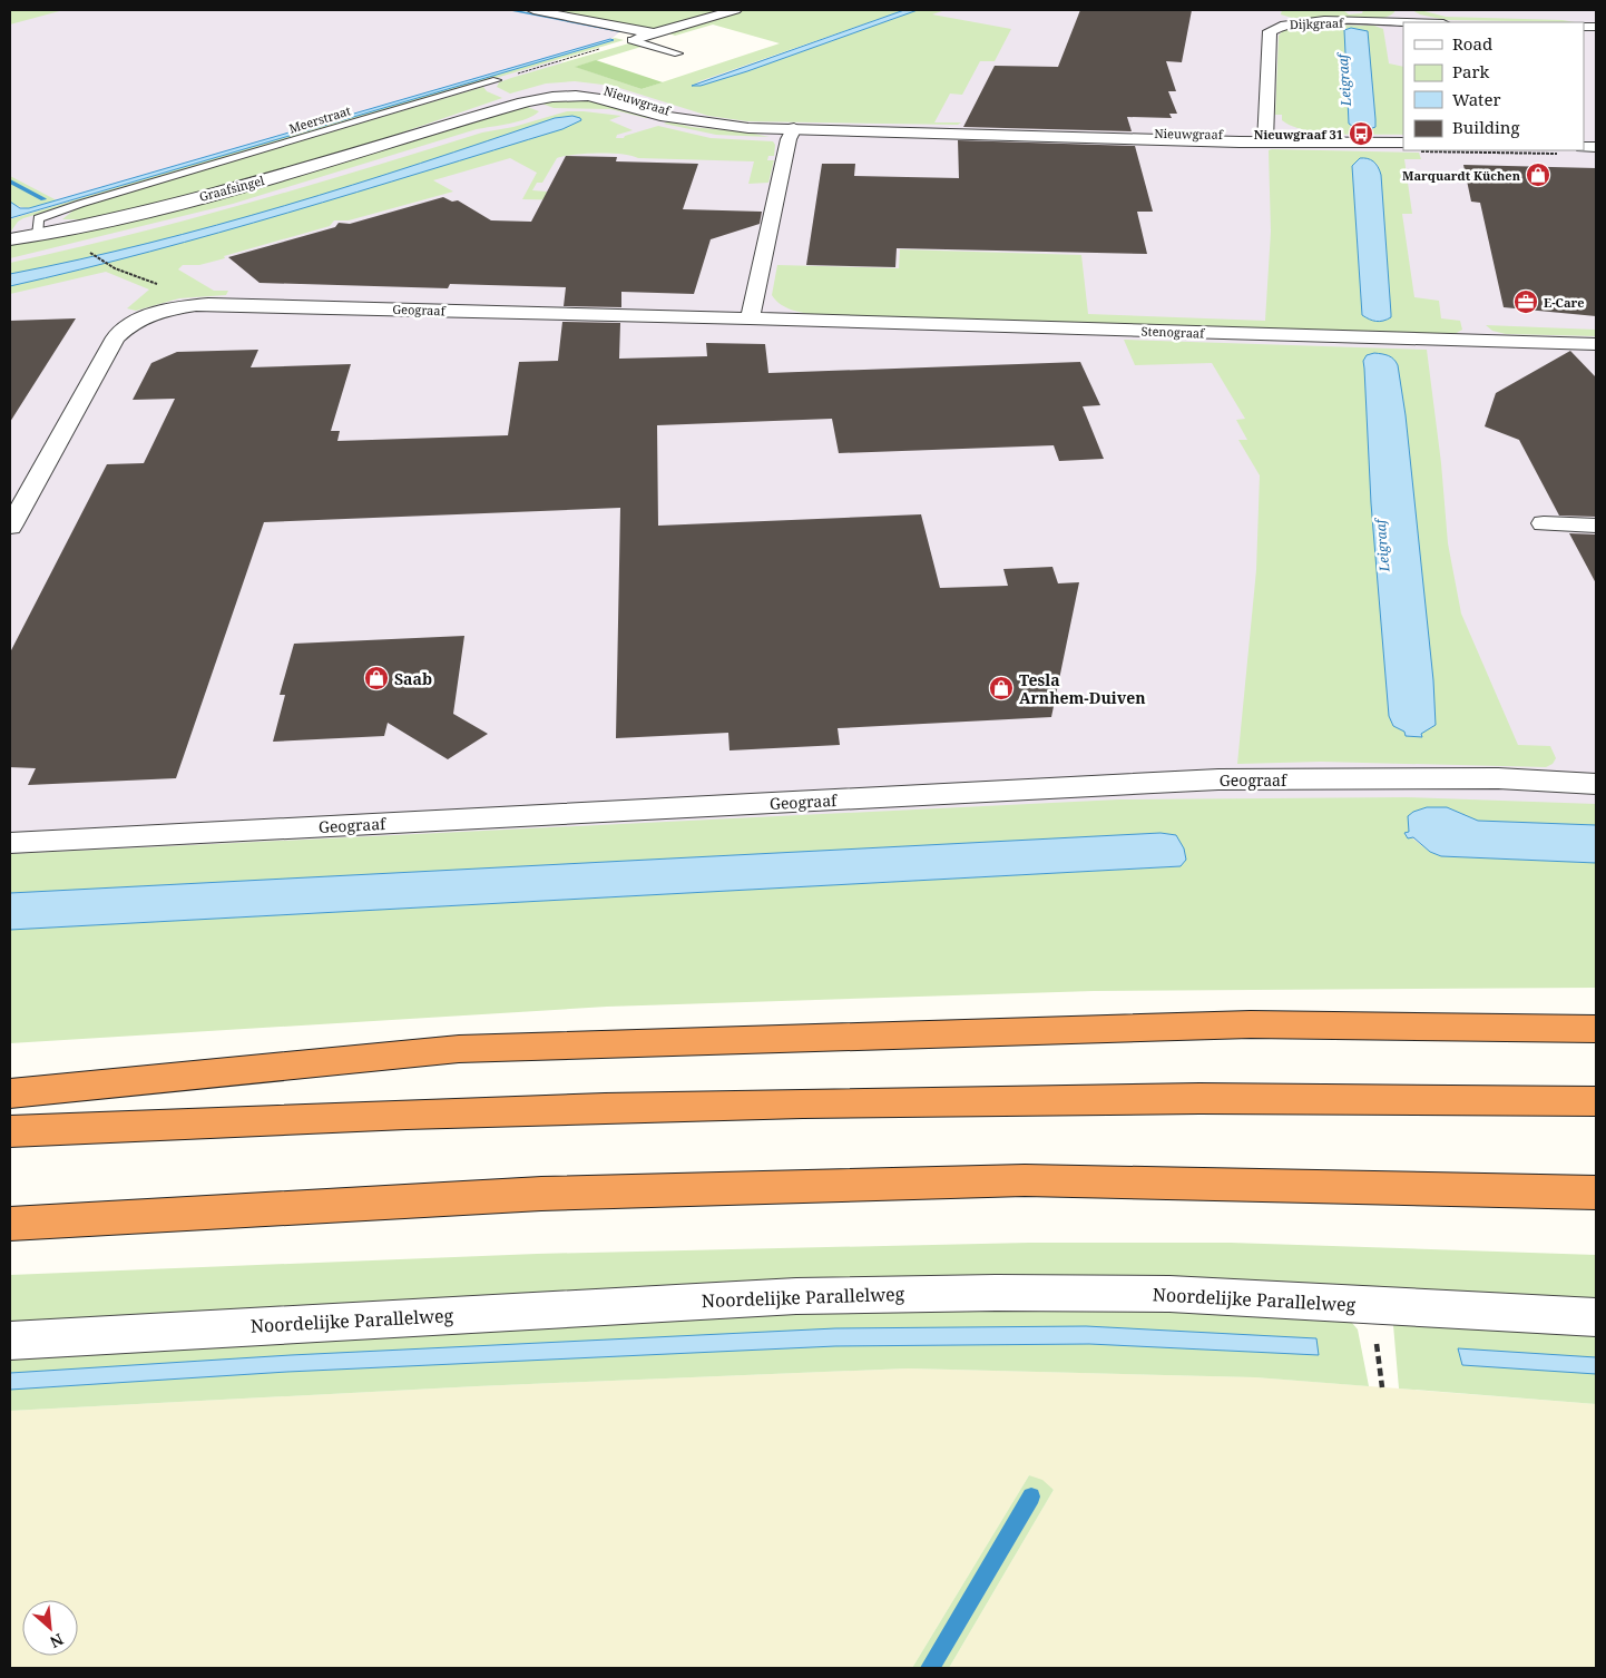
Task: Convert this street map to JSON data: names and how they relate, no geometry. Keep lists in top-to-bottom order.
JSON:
{
  "streets": {
    "street": [
      "Dijkgraaf",
      "Nieuwgraaf",
      "Graafsingel",
      "Geograaf",
      "Stenograaf",
      "Noordelijke Parallelweg"
    ],
    "lane": ["Meerstraat"]
  },
  "crossings": [
    ["Dijkgraaf", "Nieuwgraaf"],
    ["Nieuwgraaf", "Graafsingel"],
    ["Meerstraat", "Graafsingel"],
    ["Geograaf", "Stenograaf"]
  ],
  "water": ["Leigraaf"],
  "places": {
    "bus stop": ["Nieuwgraaf 31"],
    "shop": ["Marquardt Küchen", "Saab", "Tesla Arnhem-Duiven"],
    "office": ["E-Care"]
  },
  "legend": [
    "Road",
    "Park",
    "Water",
    "Building"
  ],
  "north": "bottom right"
}
